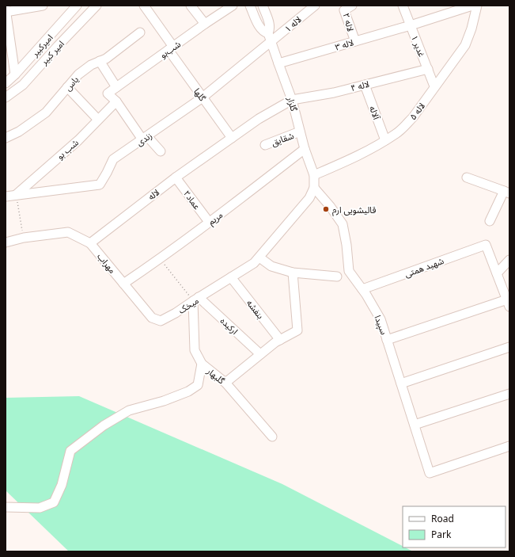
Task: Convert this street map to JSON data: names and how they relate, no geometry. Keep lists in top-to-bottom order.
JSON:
{
  "streets": {
    "street": [
      "لاله ۲",
      "لاله ۱",
      "لاله ۳",
      "امیرکبیر",
      "غدیر ۱",
      "شب‌بو",
      "امیر کبیر",
      "یاس",
      "لاله ۴",
      "گلها",
      "گلزار",
      "لاله ۵",
      "آلاله",
      "زندی",
      "شقایق",
      "شب بو",
      "لاله",
      "عماد۲",
      "مریم",
      "مهراب",
      "شهید همتی",
      "میخک",
      "بنفشه",
      "سپیدا",
      "ارکیده",
      "گلبهار"
    ]
  },
  "crossings": [
    ["لاله ۲", "لاله ۳"],
    ["لاله ۱", "گلزار"],
    ["لاله ۱", "زندی"],
    ["لاله ۳", "غدیر ۱"],
    ["لاله ۳", "گلزار"],
    ["غدیر ۱", "لاله ۴"],
    ["غدیر ۱", "لاله ۵"],
    ["شب‌بو", "گلها"],
    ["شب‌بو", "شب بو"],
    ["لاله ۴", "گلزار"],
    ["لاله ۴", "آلاله"],
    ["لاله ۴", "لاله"],
    ["گلها", "زندی"],
    ["گلها", "لاله"],
    ["گلزار", "لاله ۵"],
    ["گلزار", "زندی"],
    ["گلزار", "شقایق"],
    ["گلزار", "لاله"],
    ["گلزار", "مریم"],
    ["گلزار", "میخک"],
    ["لاله ۵", "آلاله"],
    ["لاله ۵", "میخک"],
    ["زندی", "شب بو"],
    ["لاله", "عماد۲"],
    ["لاله", "مهراب"],
    ["عماد۲", "مریم"],
    ["مریم", "مهراب"],
    ["مریم", "میخک"],
    ["مهراب", "میخک"],
    ["شهید همتی", "سپیدا"],
    ["میخک", "بنفشه"],
    ["میخک", "سپیدا"],
    ["میخک", "ارکیده"],
    ["میخک", "گلبهار"],
    ["ارکیده", "گلبهار"]
  ],
  "places": ["قالیشویی ارم"],
  "legend": ["Road", "Park"]
}
